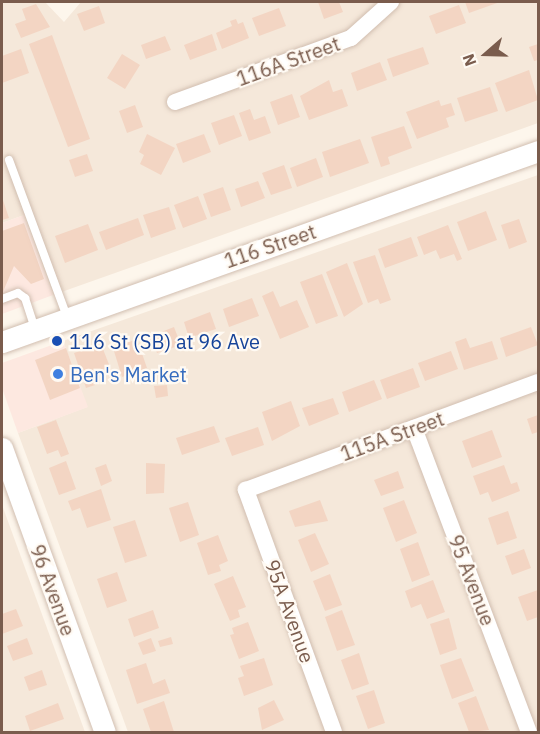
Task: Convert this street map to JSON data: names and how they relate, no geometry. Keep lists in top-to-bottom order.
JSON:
{
  "streets": {
    "street": [
      "116A Street",
      "116 Street",
      "115A Street",
      "95 Avenue",
      "96 Avenue",
      "95A Avenue"
    ]
  },
  "crossings": [
    ["115A Street", "95 Avenue"],
    ["115A Street", "95A Avenue"]
  ],
  "places": ["116 St (SB) at 96 Ave", "Ben's Market"],
  "north": "left"
}
